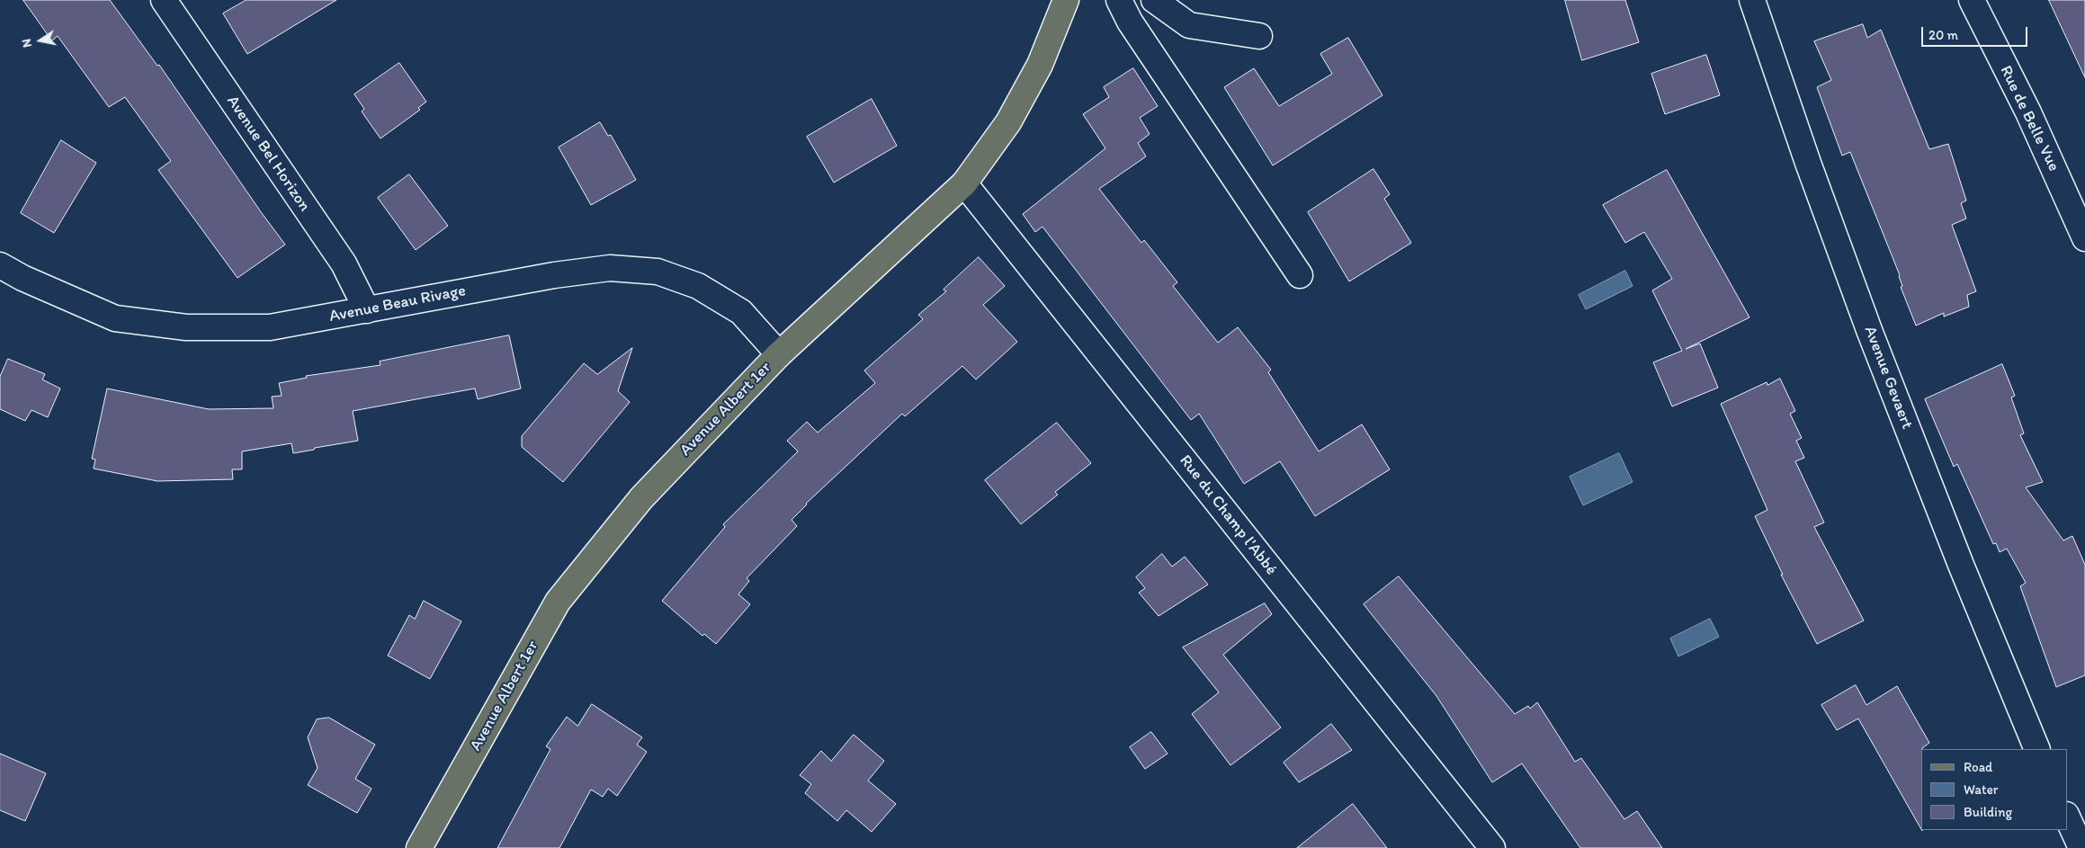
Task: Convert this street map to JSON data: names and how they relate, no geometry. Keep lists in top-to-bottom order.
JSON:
{
  "streets": {
    "main road": ["Avenue Albert 1er"],
    "street": [
      "Rue de Belle Vue",
      "Avenue Bel Horizon",
      "Avenue Beau Rivage",
      "Avenue Gevaert",
      "Rue du Champ l'Abbé"
    ]
  },
  "crossings": [
    ["Avenue Bel Horizon", "Avenue Beau Rivage"],
    ["Avenue Beau Rivage", "Avenue Albert 1er"],
    ["Avenue Albert 1er", "Rue du Champ l'Abbé"]
  ],
  "legend": ["Road", "Water", "Building"],
  "scale_bar": "20 m",
  "north": "left"
}
